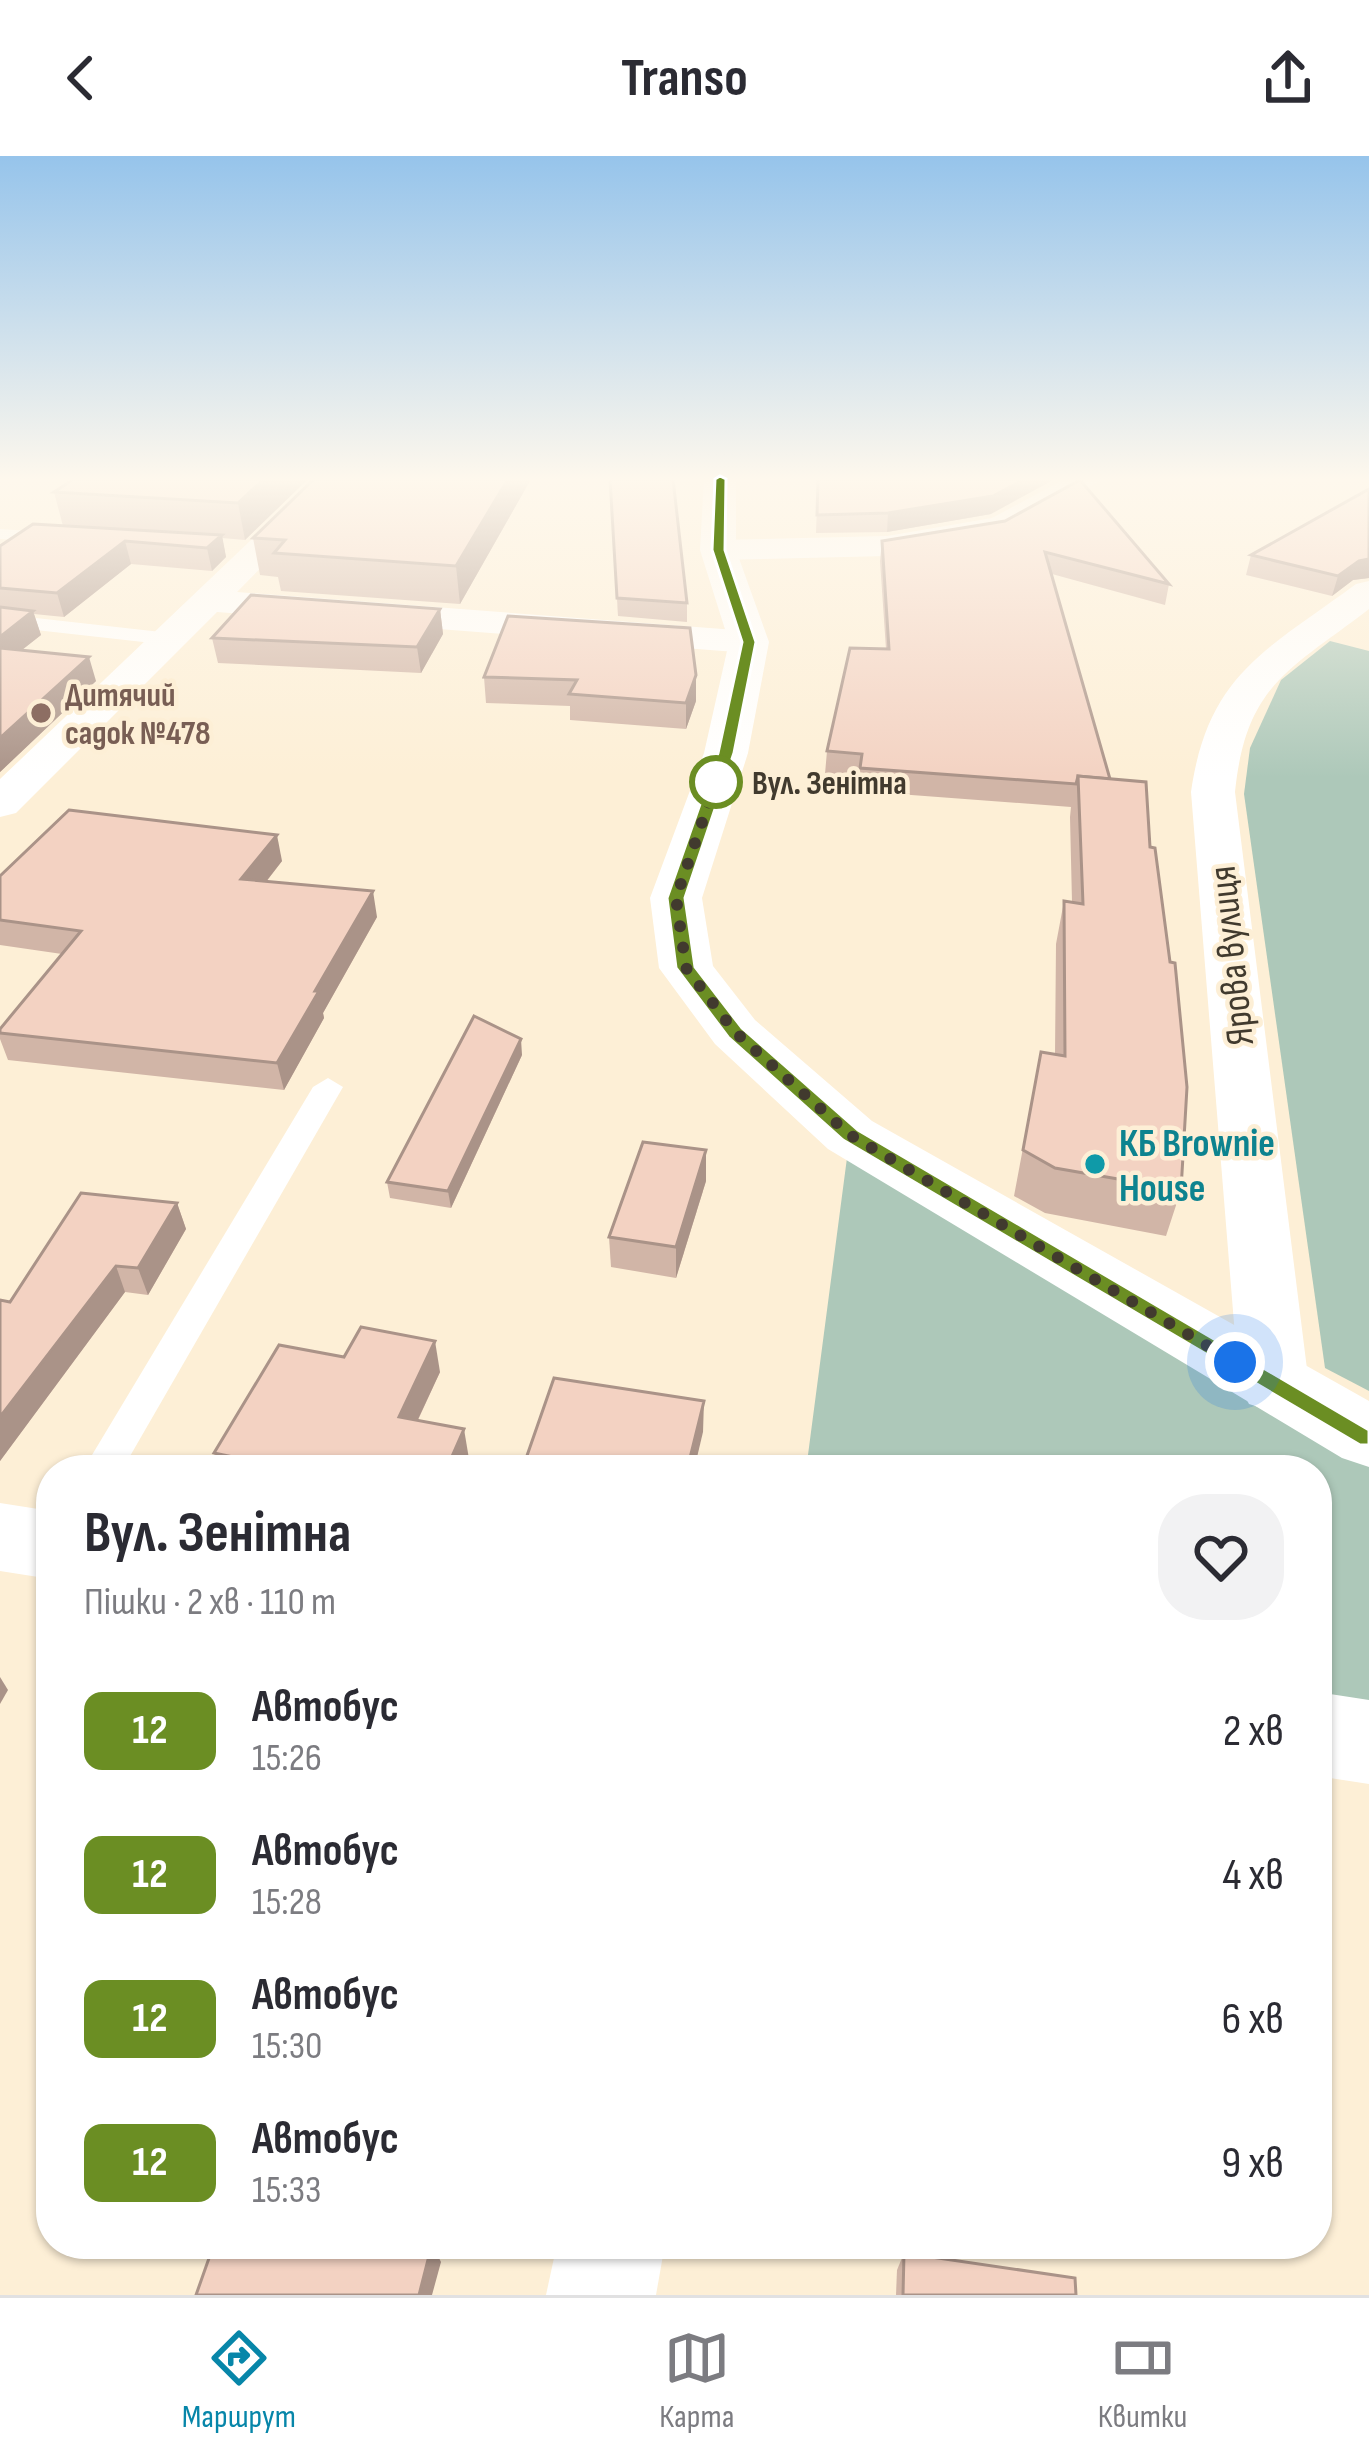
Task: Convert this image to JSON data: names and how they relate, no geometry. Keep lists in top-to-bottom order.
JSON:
{
  "streets": {
    "street": ["Ярова вулиця"]
  },
  "places": ["Дитячий садок №478", "Вул. Зенітна", "КБ Brownie House"],
  "lines": ["bus line 12"],
  "page": {
    "header": "Transo",
    "heading": ["Вул. Зенітна", "Пішки · 2 хв · 110 m"],
    "list": [
      {
        "mark": "12",
        "name": "Автобус",
        "note": "15:26",
        "value": "2 хв"
      },
      {
        "mark": "12",
        "name": "Автобус",
        "note": "15:28",
        "value": "4 хв"
      },
      {
        "mark": "12",
        "name": "Автобус",
        "note": "15:30",
        "value": "6 хв"
      },
      {
        "mark": "12",
        "name": "Автобус",
        "note": "15:33",
        "value": "9 хв"
      }
    ],
    "tabs": ["Маршрут", "Карта", "Квитки"]
  }
}
